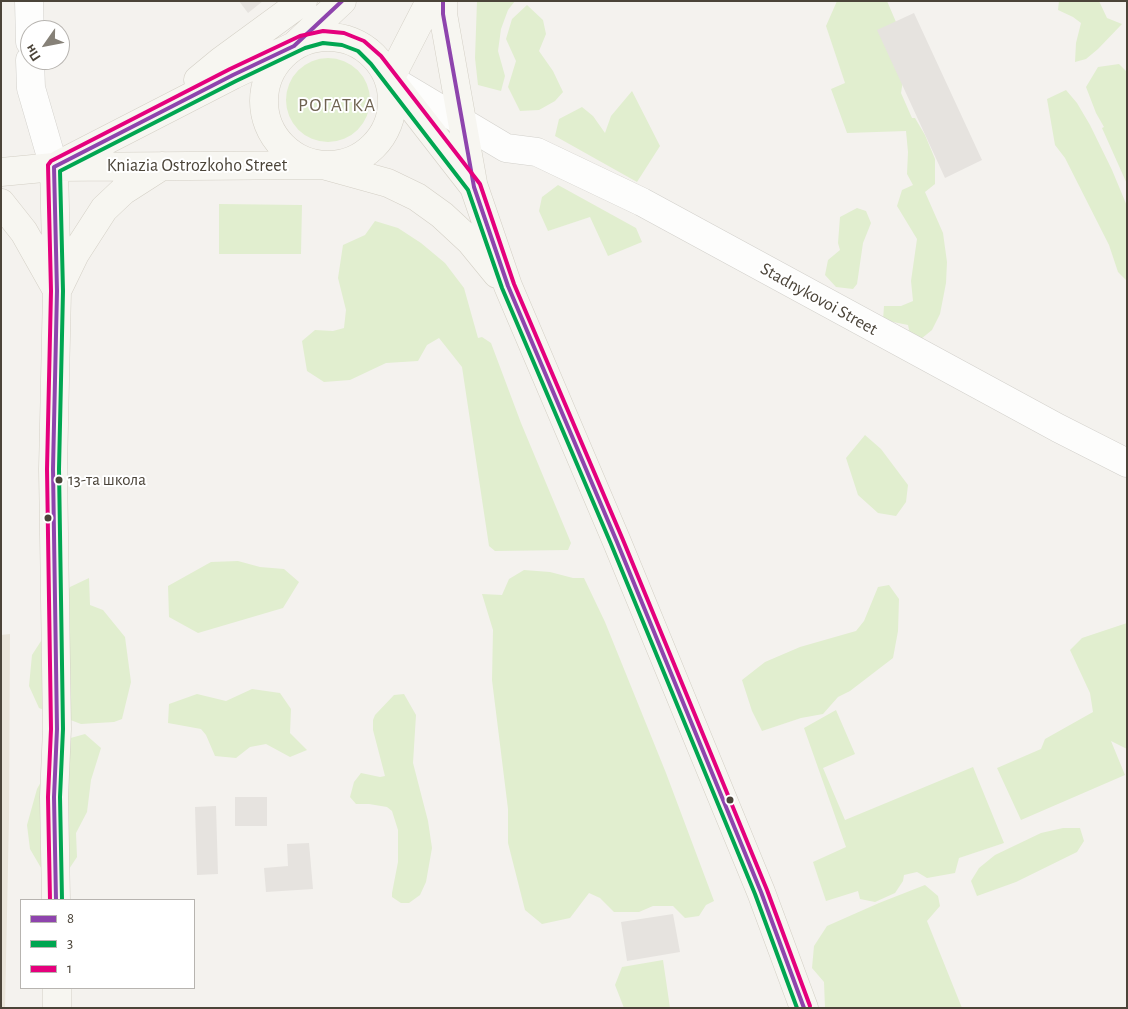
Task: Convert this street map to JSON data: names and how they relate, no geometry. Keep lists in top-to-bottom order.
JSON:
{
  "streets": {
    "main road": ["Kniazia Ostrozkoho Street"],
    "street": ["Stadnykovoi Street"]
  },
  "districts": ["РОГАТКА"],
  "places": ["13-та школа"],
  "lines": ["transit line 8", "transit line 1", "transit line 3"],
  "legend": ["8", "3", "1"],
  "north": "bottom left"
}
